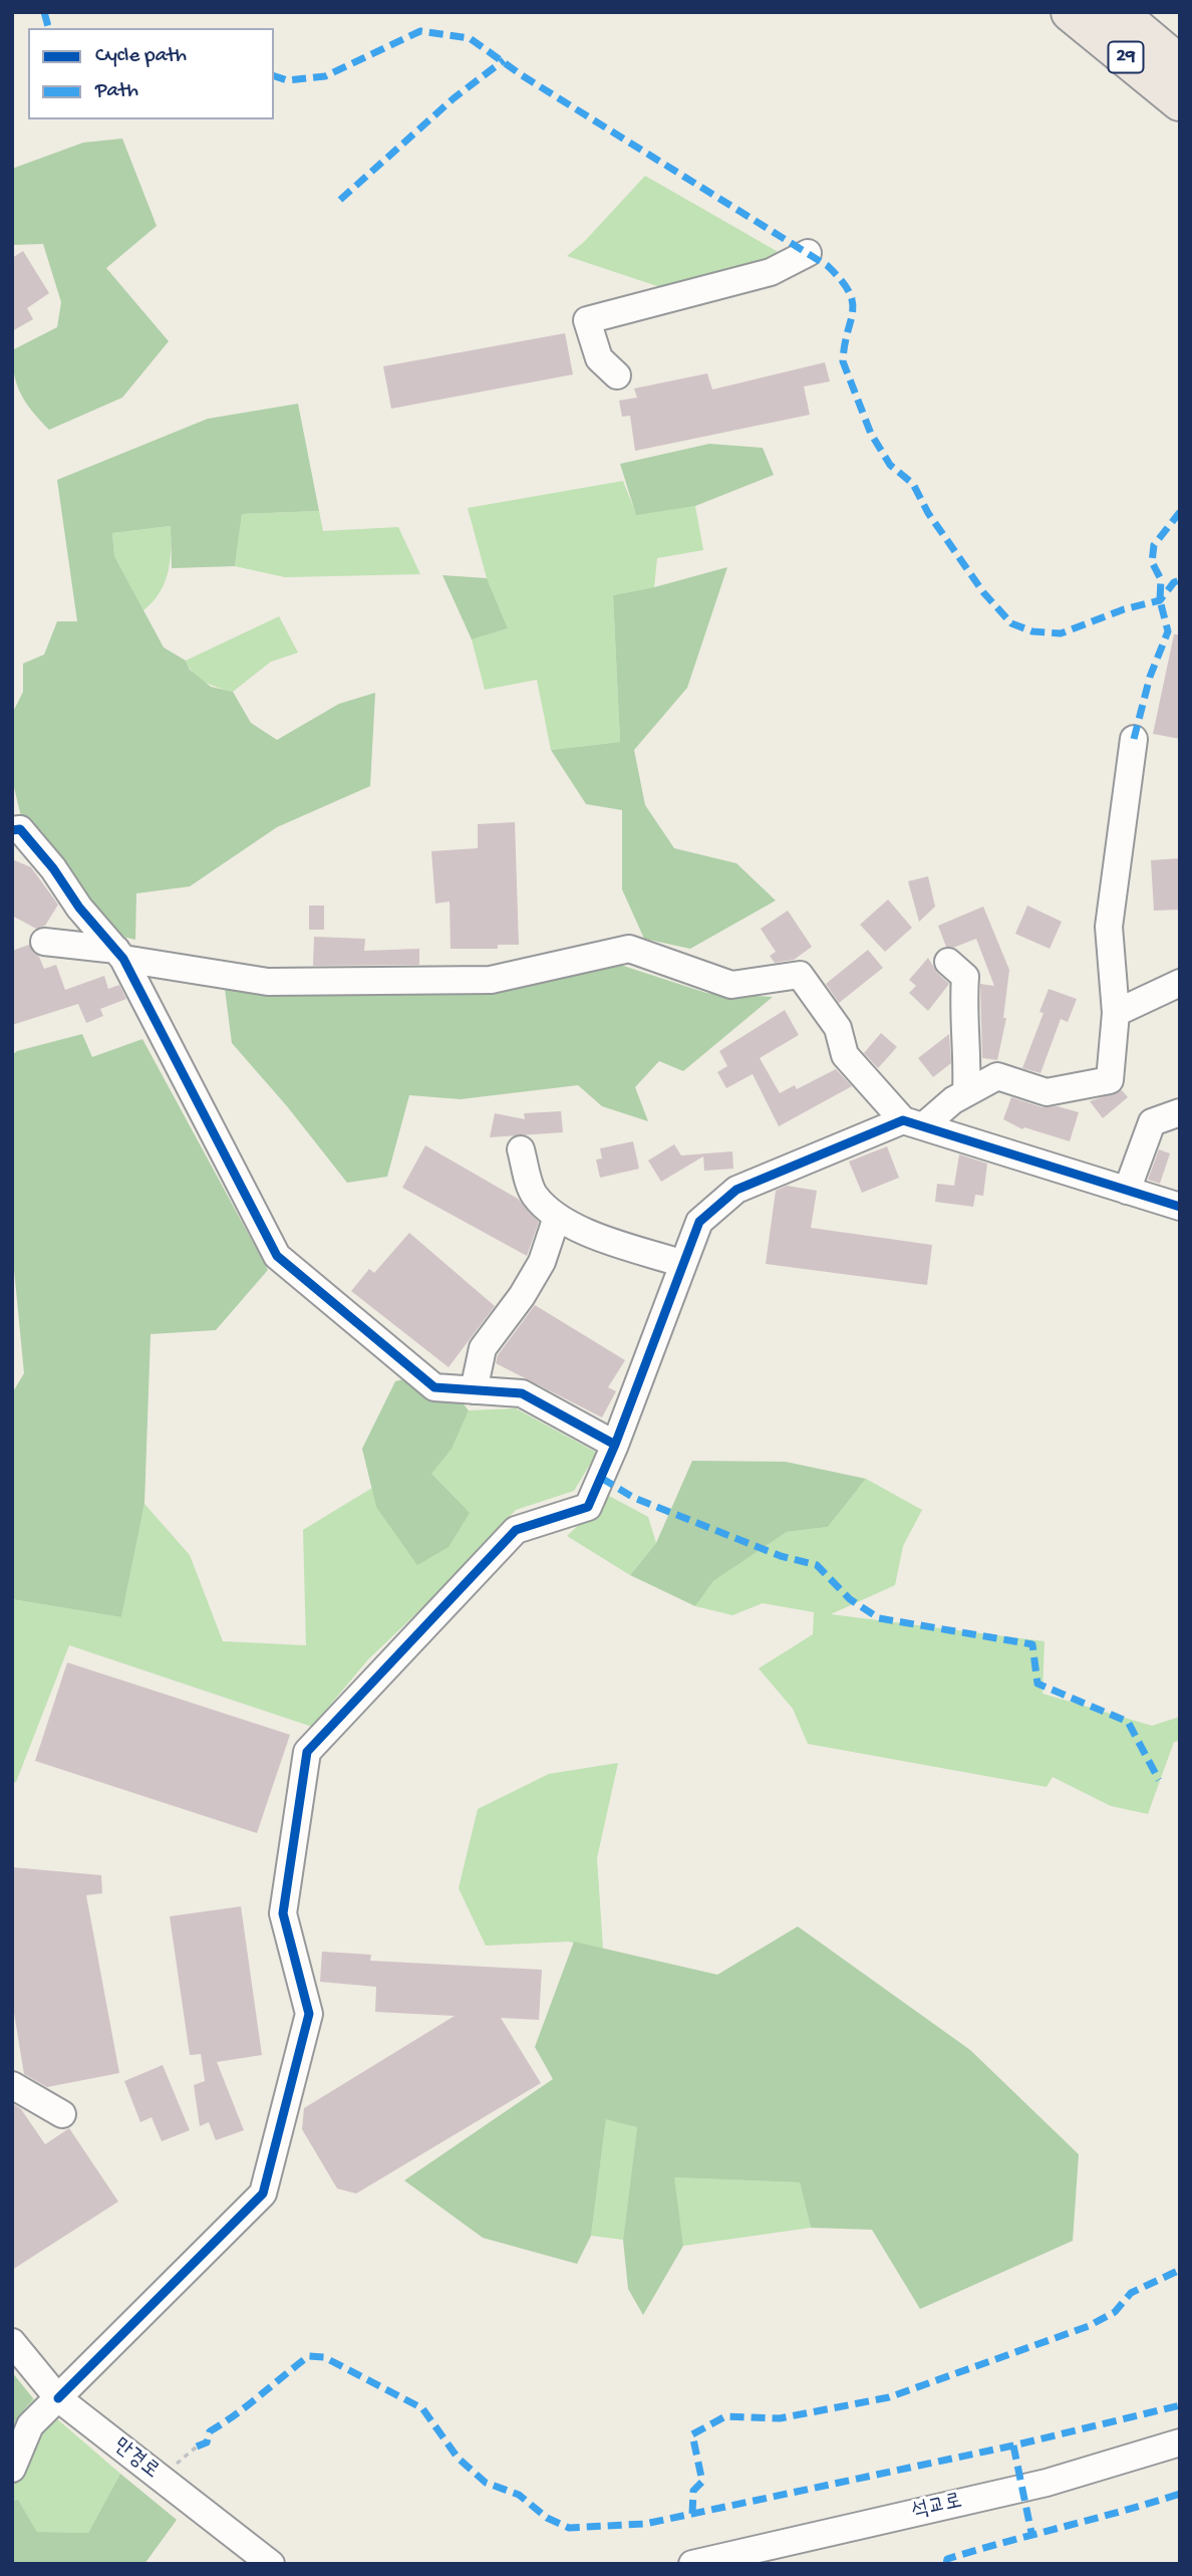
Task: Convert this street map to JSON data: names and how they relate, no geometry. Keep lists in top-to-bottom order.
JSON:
{
  "streets": {
    "highway": ["29"],
    "street": ["만경로", "석교로"]
  },
  "legend": ["Cycle path", "Path"]
}
